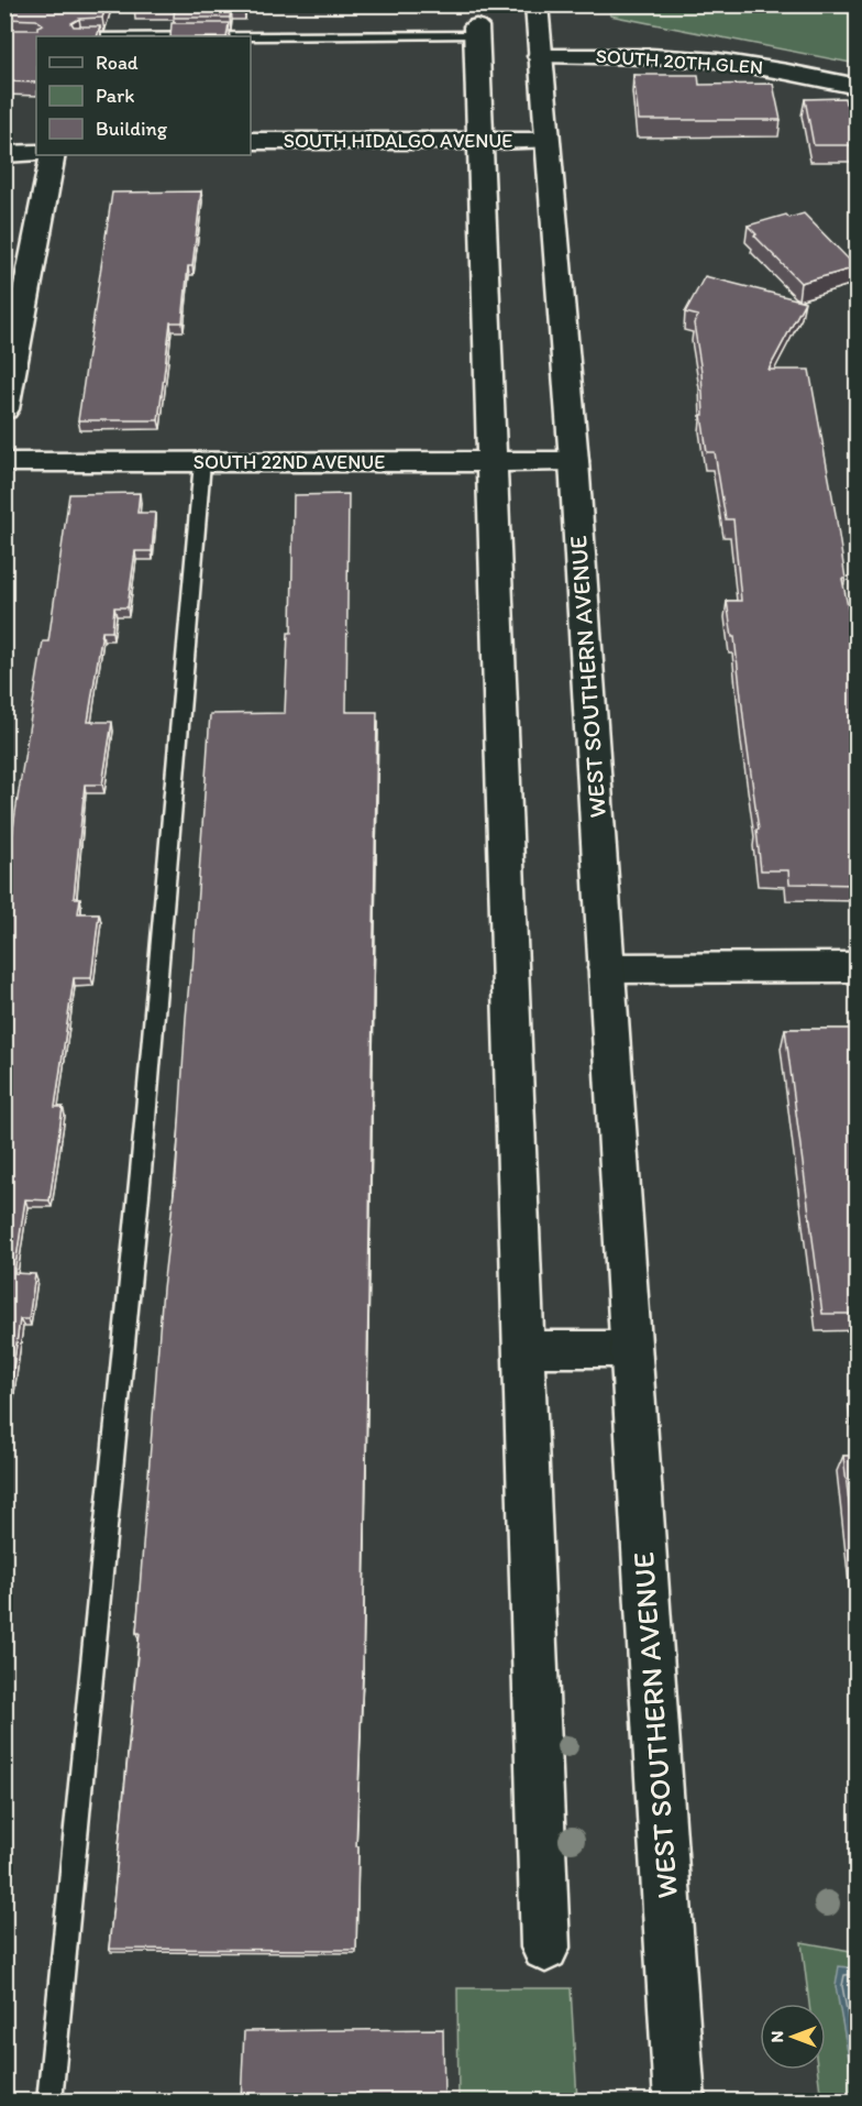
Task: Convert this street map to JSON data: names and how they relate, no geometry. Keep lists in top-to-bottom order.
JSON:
{
  "streets": {
    "street": [
      "SOUTH 20TH GLEN",
      "SOUTH HIDALGO AVENUE",
      "SOUTH 22ND AVENUE",
      "WEST SOUTHERN AVENUE"
    ]
  },
  "crossings": [
    ["SOUTH 20TH GLEN", "WEST SOUTHERN AVENUE"],
    ["SOUTH HIDALGO AVENUE", "WEST SOUTHERN AVENUE"],
    ["SOUTH 22ND AVENUE", "WEST SOUTHERN AVENUE"]
  ],
  "legend": ["Road", "Park", "Building"],
  "north": "left"
}
